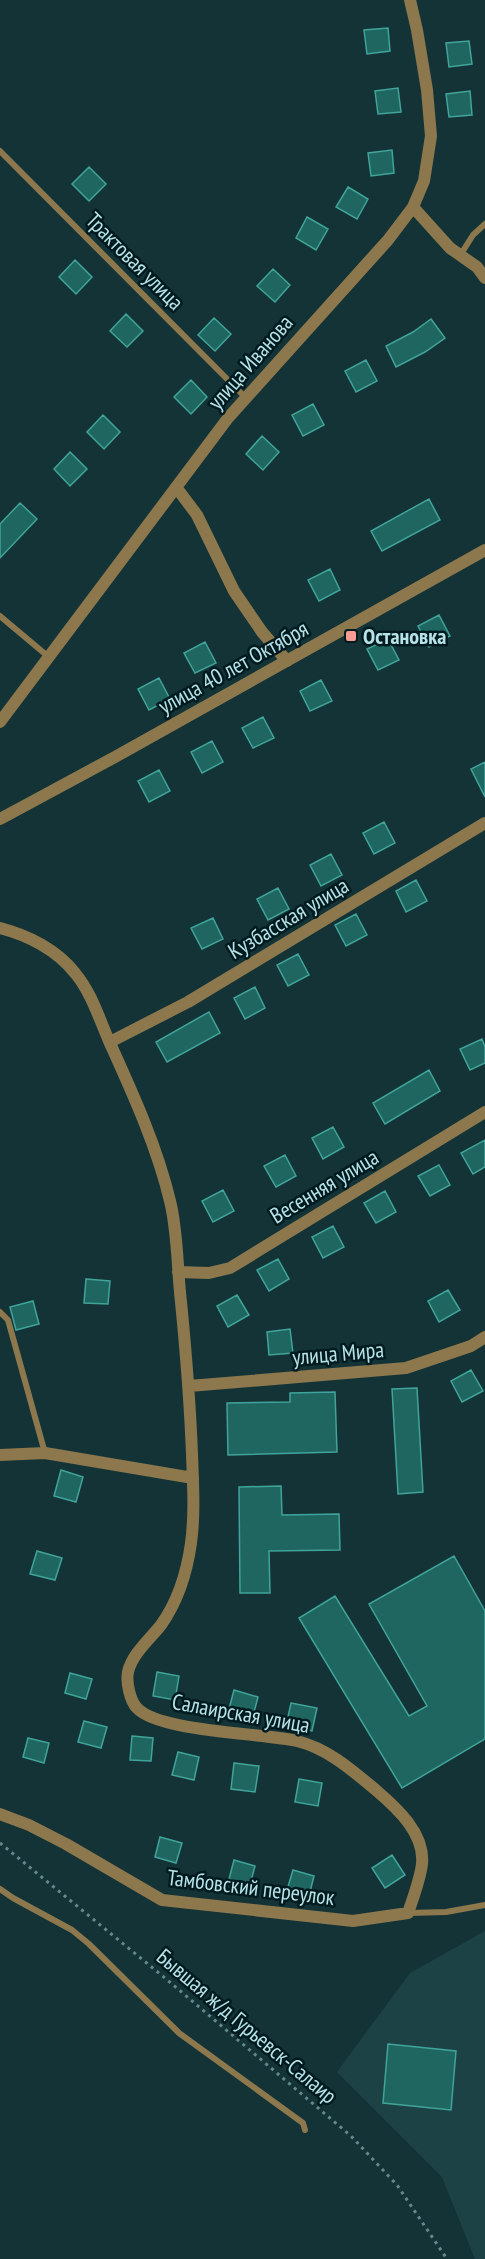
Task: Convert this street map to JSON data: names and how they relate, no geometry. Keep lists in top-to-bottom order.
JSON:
{
  "streets": {
    "street": [
      "улица Иванова",
      "улица 40 лет Октября",
      "Кузбасская улица",
      "Весенняя улица",
      "улица Мира",
      "Салаирская улица",
      "Тамбовский переулок"
    ],
    "lane": ["Трактовая улица"],
    "path": ["Бывшая ж/д Гурьевск-Салаир"]
  },
  "crossings": [
    ["Трактовая улица", "улица Иванова"],
    ["Кузбасская улица", "Салаирская улица"],
    ["Весенняя улица", "Салаирская улица"],
    ["улица Мира", "Салаирская улица"],
    ["Салаирская улица", "Тамбовский переулок"]
  ],
  "places": {
    "transit": ["Остановка"]
  }
}
